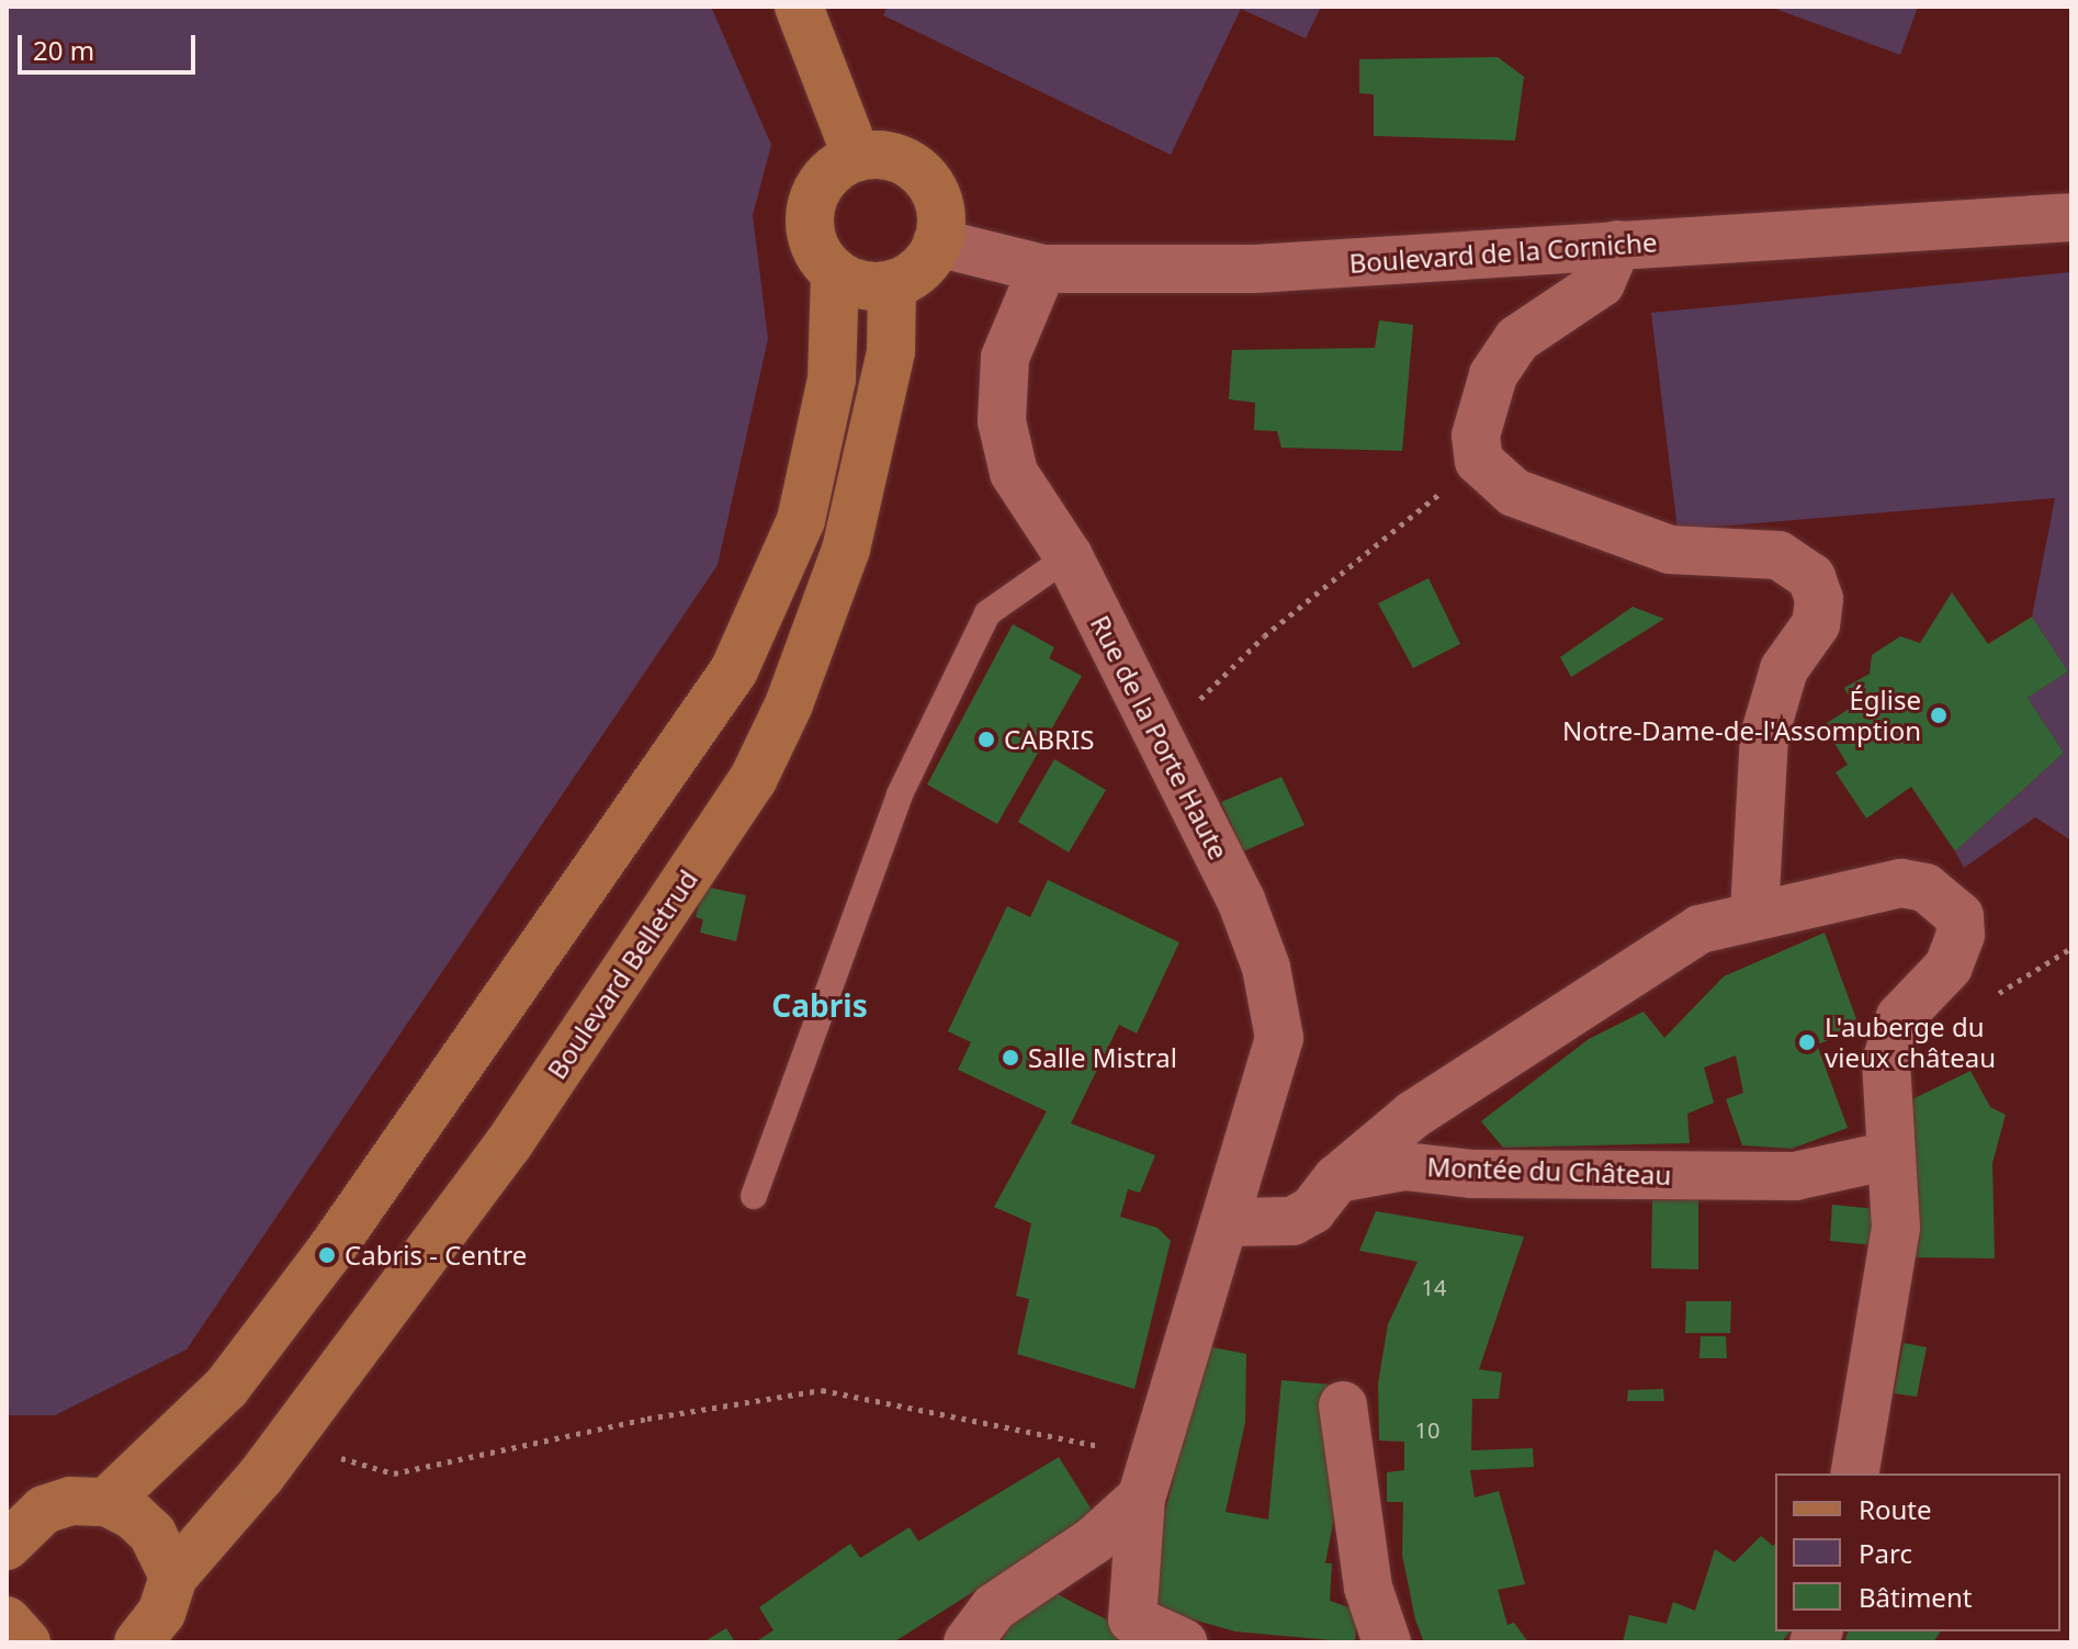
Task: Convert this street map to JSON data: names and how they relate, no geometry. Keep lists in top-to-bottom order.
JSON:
{
  "streets": {
    "main road": ["Boulevard Belletrud"],
    "street": ["Boulevard de la Corniche", "Rue de la Porte Haute", "Montée du Château"]
  },
  "crossings": [
    ["Boulevard de la Corniche", "Rue de la Porte Haute"],
    ["Boulevard de la Corniche", "Boulevard Belletrud"]
  ],
  "districts": ["Cabris"],
  "places": [
    "Église Notre-Dame-de-l'Assomption",
    "CABRIS",
    "L'auberge du vieux château",
    "Salle Mistral",
    "Cabris - Centre"
  ],
  "house_numbers": ["14", "10"],
  "legend": ["Route", "Parc", "Bâtiment"],
  "scale_bar": "20 m"
}
